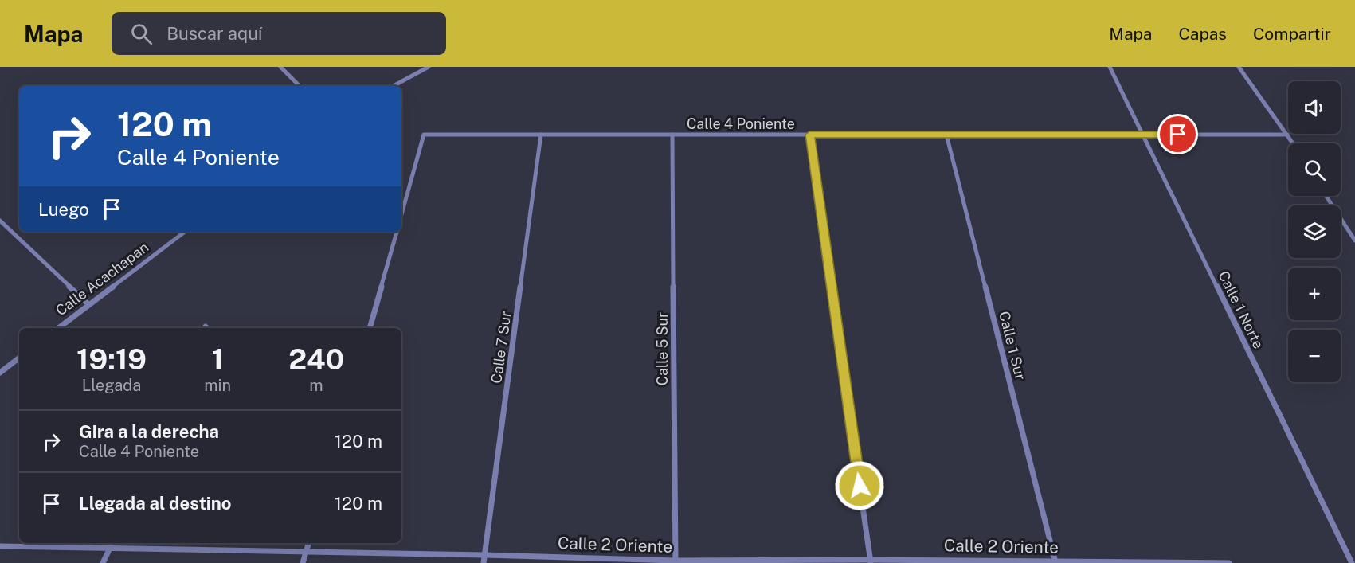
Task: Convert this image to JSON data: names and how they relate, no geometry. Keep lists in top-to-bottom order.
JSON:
{
  "streets": {
    "street": [
      "Calle 4 Poniente",
      "Calle Acachapan",
      "Calle 1 Norte",
      "Calle 1 Sur",
      "Calle 7 Sur",
      "Calle 5 Sur",
      "Calle 2 Oriente"
    ]
  },
  "crossings": [
    ["Calle 4 Poniente", "Calle 1 Norte"],
    ["Calle 4 Poniente", "Calle 1 Sur"],
    ["Calle 4 Poniente", "Calle 7 Sur"],
    ["Calle 4 Poniente", "Calle 5 Sur"],
    ["Calle 1 Sur", "Calle 2 Oriente"],
    ["Calle 7 Sur", "Calle 2 Oriente"],
    ["Calle 5 Sur", "Calle 2 Oriente"]
  ],
  "page": {
    "header": "Mapa",
    "search": "Buscar aquí",
    "nav": ["Mapa", "Capas", "Compartir"],
    "map_buttons": ["+", "−"],
    "turn": ["120 m", "Calle 4 Poniente"],
    "then": "Luego",
    "eta": [
      "19:19",
      "Llegada",
      "1",
      "min",
      "240",
      "m"
    ],
    "list": [
      {
        "name": "Gira a la derecha",
        "note": "Calle 4 Poniente",
        "value": "120 m"
      },
      {
        "name": "Llegada al destino",
        "value": "120 m"
      }
    ]
  }
}
